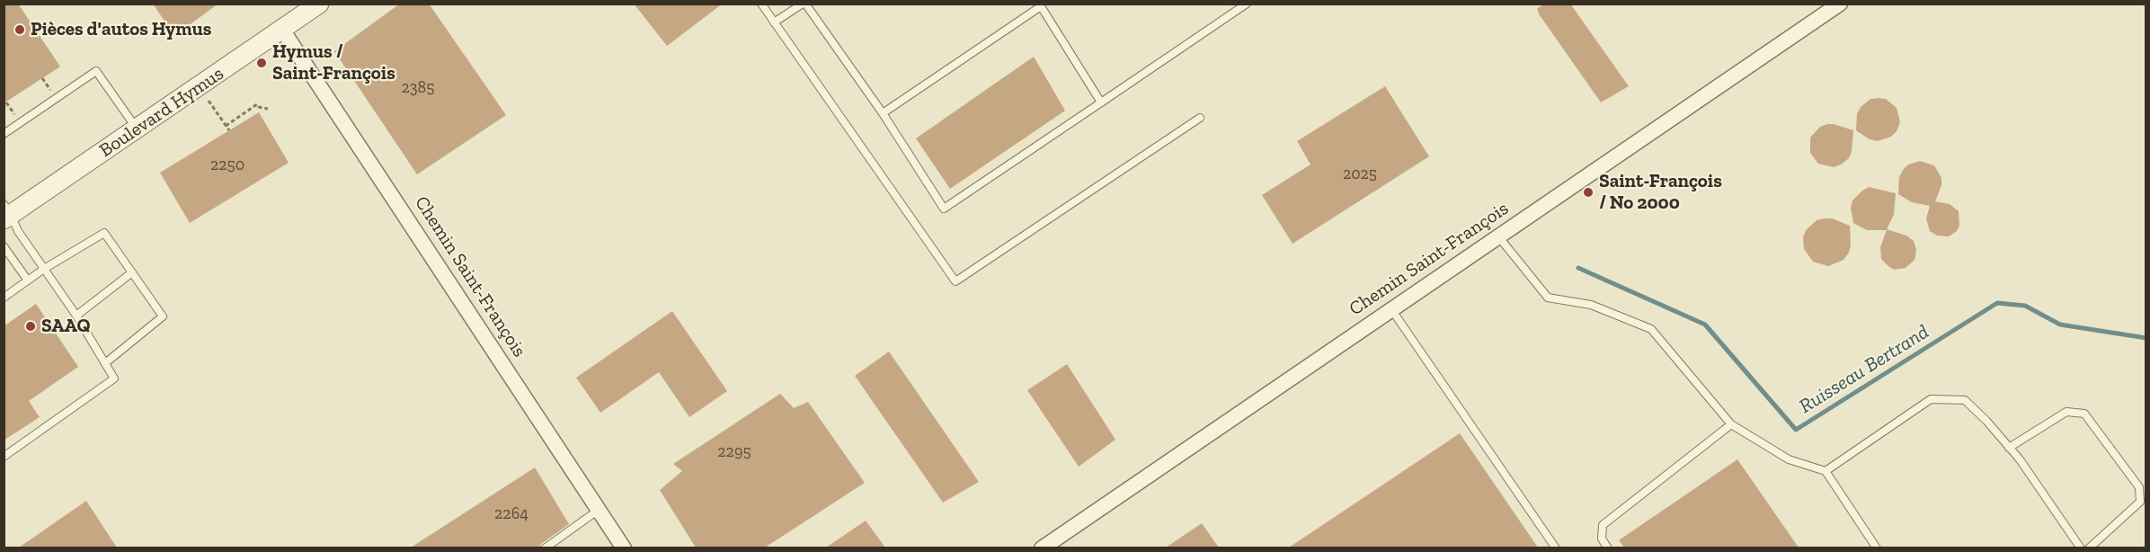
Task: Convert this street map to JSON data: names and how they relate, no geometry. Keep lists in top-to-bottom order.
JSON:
{
  "streets": {
    "street": ["Boulevard Hymus", "Chemin Saint-François"]
  },
  "crossings": [
    ["Boulevard Hymus", "Chemin Saint-François"]
  ],
  "water": ["Ruisseau Bertrand"],
  "places": [
    "Pièces d'autos Hymus",
    "Hymus / Saint-François",
    "Saint-François / No 2000",
    "SAAQ"
  ],
  "house_numbers": [
    "2385",
    "2250",
    "2025",
    "2295",
    "2264"
  ]
}
